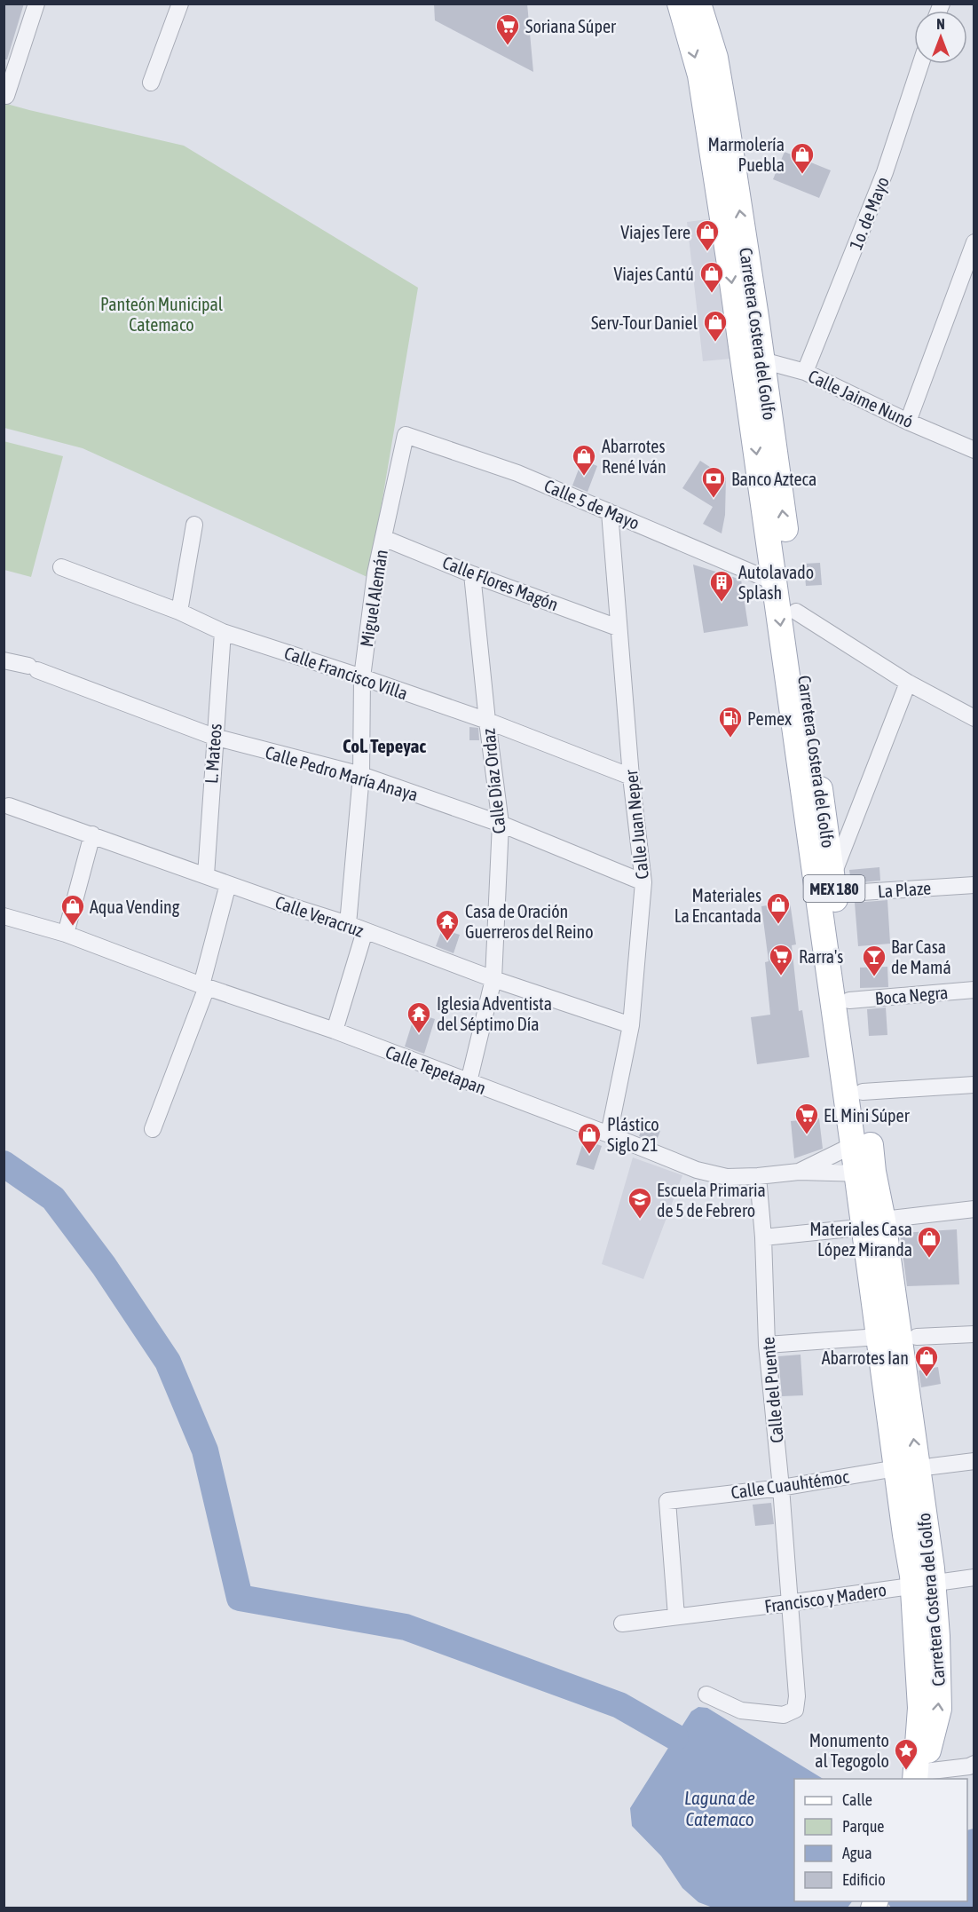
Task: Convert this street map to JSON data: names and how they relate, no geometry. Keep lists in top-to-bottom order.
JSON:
{
  "streets": {
    "main road": ["Carretera Costera del Golfo", "MEX 180"],
    "street": [
      "1o. de Mayo",
      "Calle Jaime Nunó",
      "Calle 5 de Mayo",
      "Calle Flores Magón",
      "Miguel Alemán",
      "Calle Francisco Villa",
      "L. Mateos",
      "Calle Pedro María Anaya",
      "Calle Díaz Ordaz",
      "Calle Juan Neper",
      "La Plaze",
      "Calle Veracruz",
      "Boca Negra",
      "Calle Tepetapan",
      "Calle del Puente",
      "Calle Cuauhtémoc",
      "Francisco y Madero"
    ]
  },
  "crossings": [
    ["1o. de Mayo", "Calle Jaime Nunó"],
    ["Carretera Costera del Golfo", "Calle Jaime Nunó"],
    ["Carretera Costera del Golfo", "Calle 5 de Mayo"],
    ["Carretera Costera del Golfo", "La Plaze"],
    ["Carretera Costera del Golfo", "Boca Negra"],
    ["Carretera Costera del Golfo", "Calle Tepetapan"],
    ["Carretera Costera del Golfo", "Calle Cuauhtémoc"],
    ["Carretera Costera del Golfo", "Francisco y Madero"],
    ["Calle 5 de Mayo", "Miguel Alemán"],
    ["Calle 5 de Mayo", "Calle Juan Neper"],
    ["Calle Flores Magón", "Miguel Alemán"],
    ["Calle Flores Magón", "Calle Díaz Ordaz"],
    ["Calle Flores Magón", "Calle Juan Neper"],
    ["Miguel Alemán", "Calle Francisco Villa"],
    ["Miguel Alemán", "Calle Pedro María Anaya"],
    ["Miguel Alemán", "Calle Veracruz"],
    ["Calle Francisco Villa", "L. Mateos"],
    ["Calle Francisco Villa", "Calle Díaz Ordaz"],
    ["Calle Francisco Villa", "Calle Juan Neper"],
    ["L. Mateos", "Calle Pedro María Anaya"],
    ["L. Mateos", "Calle Veracruz"],
    ["Calle Pedro María Anaya", "Calle Díaz Ordaz"],
    ["Calle Pedro María Anaya", "Calle Juan Neper"],
    ["Calle Díaz Ordaz", "Calle Veracruz"],
    ["Calle Díaz Ordaz", "Calle Tepetapan"],
    ["Calle Juan Neper", "Calle Veracruz"],
    ["Calle Juan Neper", "Calle Tepetapan"],
    ["Calle Tepetapan", "Calle del Puente"],
    ["Calle del Puente", "Calle Cuauhtémoc"],
    ["Calle del Puente", "Francisco y Madero"],
    ["Calle Cuauhtémoc", "Francisco y Madero"]
  ],
  "districts": ["Col. Tepeyac"],
  "water": ["Laguna de Catemaco"],
  "parks": ["Panteón Municipal Catemaco"],
  "places": {
    "supermarket": ["Soriana Súper", "Rarra's", "EL Mini Súper"],
    "shop": [
      "Marmolería Puebla",
      "Viajes Tere",
      "Viajes Cantú",
      "Serv-Tour Daniel",
      "Abarrotes René Iván",
      "Materiales La Encantada",
      "Aqua Vending",
      "Plástico Siglo 21",
      "Materiales Casa López Miranda",
      "Abarrotes Ian"
    ],
    "bank": ["Banco Azteca"],
    "building": ["Autolavado Splash"],
    "fuel station": ["Pemex"],
    "temple": ["Casa de Oración Guerreros del Reino", "Iglesia Adventista del Séptimo Día"],
    "bar": ["Bar Casa de Mamá"],
    "school or university": ["Escuela Primaria de 5 de Febrero"],
    "place": ["Monumento al Tegogolo"]
  },
  "legend": [
    "Calle",
    "Parque",
    "Agua",
    "Edificio"
  ],
  "north": "top"
}
